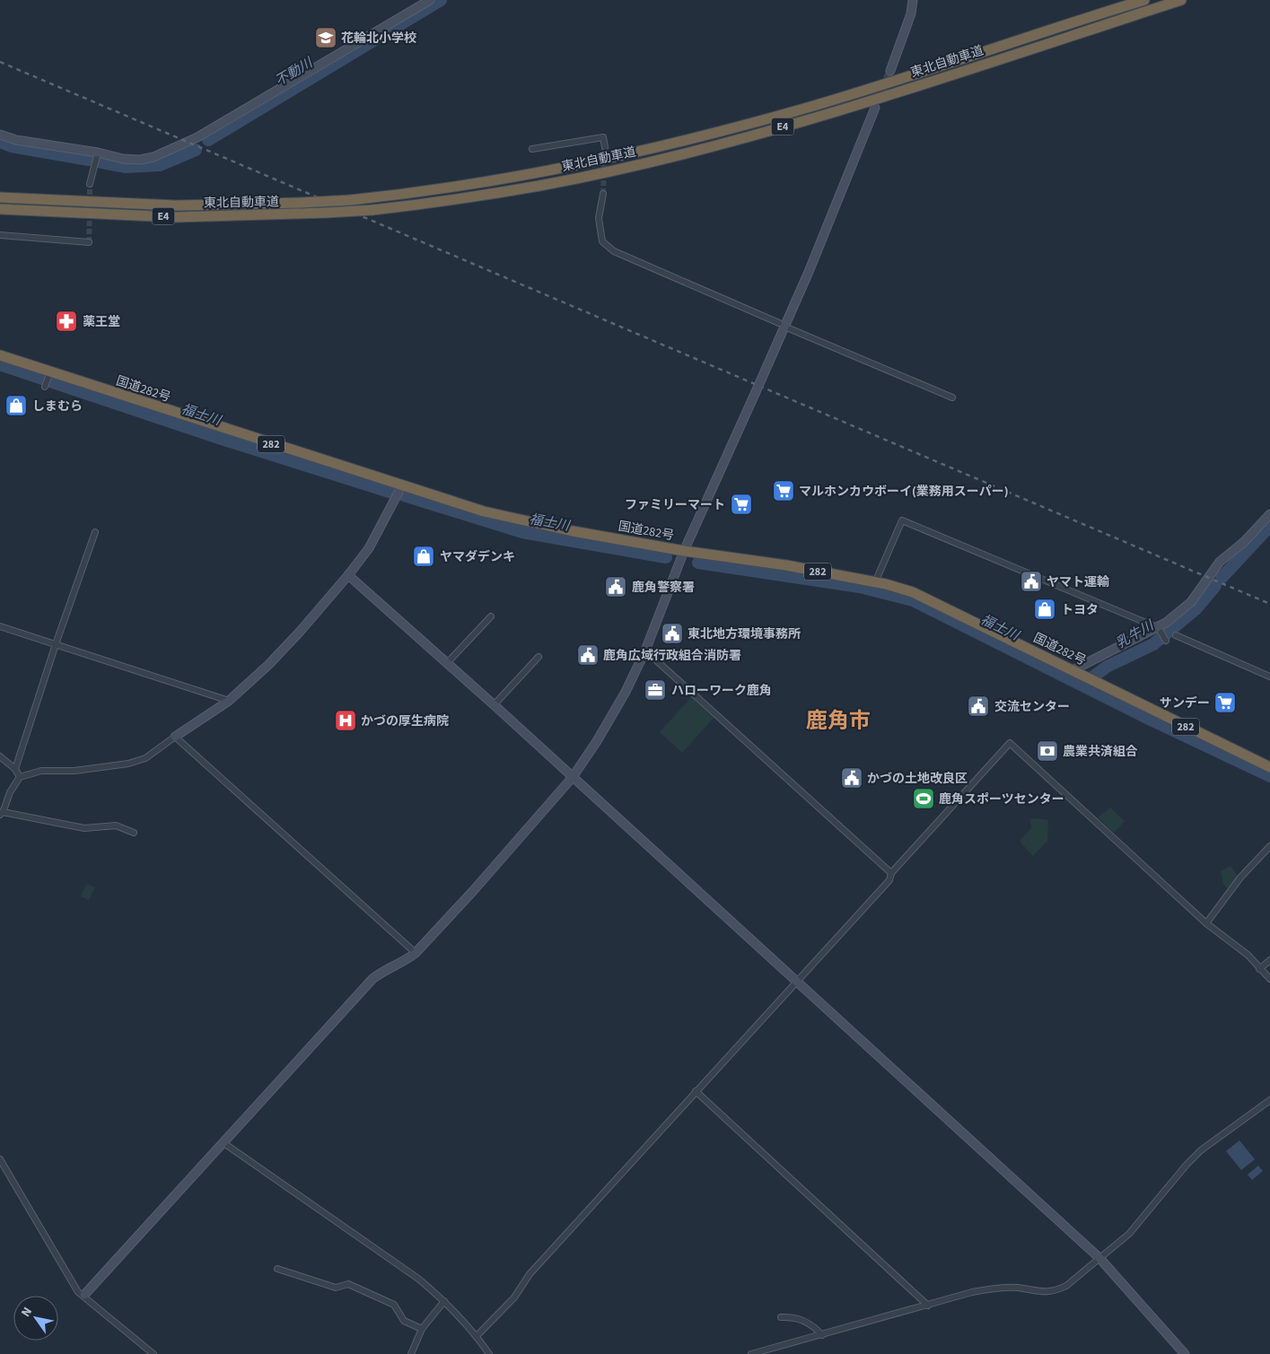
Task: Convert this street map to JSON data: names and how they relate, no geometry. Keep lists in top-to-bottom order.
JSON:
{
  "streets": {
    "highway": [
      "東北自動車道",
      "E4",
      "国道282号",
      "282"
    ]
  },
  "districts": ["鹿角市"],
  "water": ["不動川", "福士川", "乳牛川"],
  "places": {
    "school or university": ["花輪北小学校"],
    "pharmacy": ["薬王堂"],
    "shop": ["しまむら", "ヤマダデンキ", "トヨタ"],
    "supermarket": ["マルホンカウボーイ(業務用スーパー)", "ファミリーマート", "サンデー"],
    "public building": [
      "ヤマト運輸",
      "鹿角警察署",
      "東北地方環境事務所",
      "鹿角広域行政組合消防署",
      "交流センター",
      "かづの土地改良区"
    ],
    "office": ["ハローワーク鹿角"],
    "hospital": ["かづの厚生病院"],
    "bank": ["農業共済組合"],
    "sports": ["鹿角スポーツセンター"]
  },
  "north": "top left"
}
